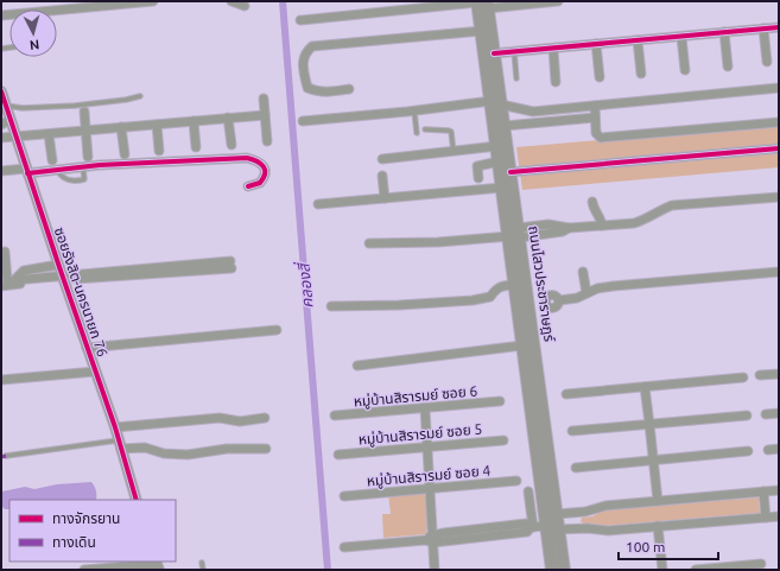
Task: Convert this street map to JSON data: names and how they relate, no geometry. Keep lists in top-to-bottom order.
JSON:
{
  "streets": {
    "main road": ["ถนนไสวประชาราษฎร์"],
    "street": [
      "ซอยรังสิต-นครนายก 76",
      "หมู่บ้านสิรารมย์ ซอย 6",
      "หมู่บ้านสิรารมย์ ซอย 5",
      "หมู่บ้านสิรารมย์ ซอย 4"
    ]
  },
  "water": ["คลองสี่"],
  "legend": ["ทางจักรยาน", "ทางเดิน"],
  "scale_bar": "100 m",
  "north": "bottom"
}
